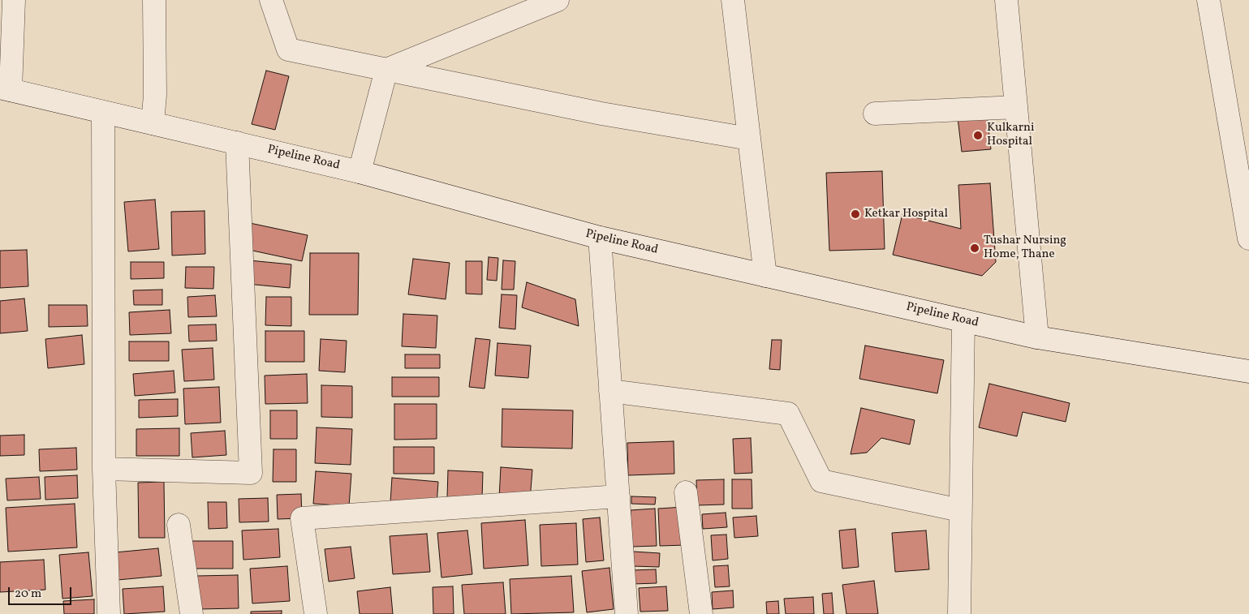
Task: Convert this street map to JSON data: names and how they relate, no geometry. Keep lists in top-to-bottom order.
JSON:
{
  "streets": {
    "street": ["Pipeline Road"]
  },
  "places": ["Kulkarni Hospital", "Ketkar Hospital", "Tushar Nursing Home, Thane"],
  "scale_bar": "20 m"
}
